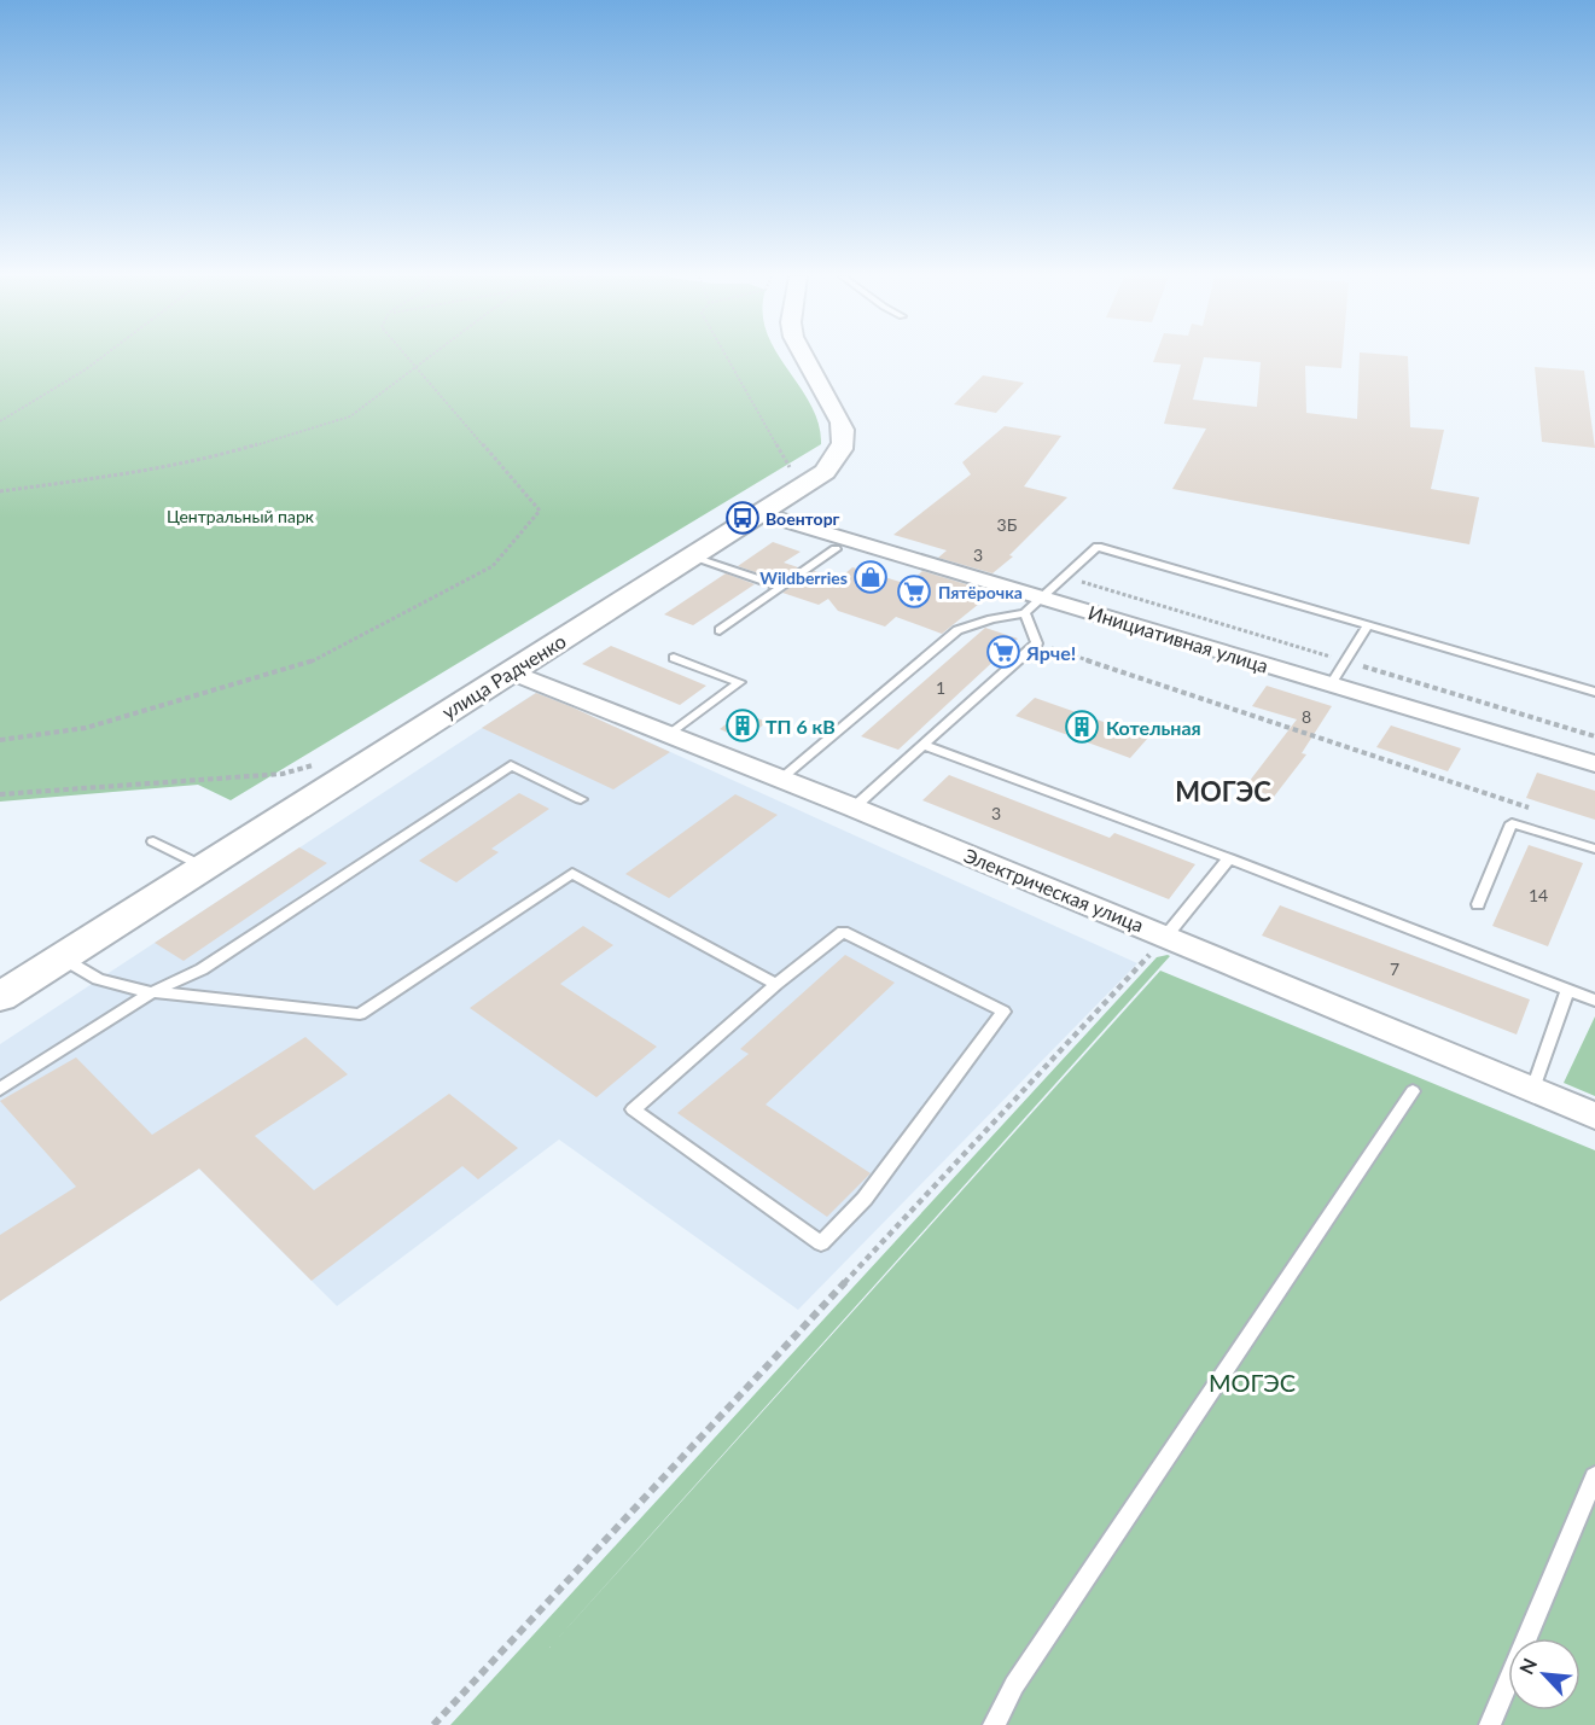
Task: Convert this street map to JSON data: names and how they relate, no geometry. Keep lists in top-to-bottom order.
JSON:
{
  "streets": {
    "street": ["Инициативная улица", "улица Радченко", "Электрическая улица"]
  },
  "crossings": [
    ["Инициативная улица", "улица Радченко"],
    ["улица Радченко", "Электрическая улица"]
  ],
  "districts": ["МОГЭС"],
  "parks": ["Центральный парк", "МОГЭС"],
  "places": {
    "bus stop": ["Военторг"],
    "shop": ["Wildberries"],
    "supermarket": ["Пятёрочка", "Ярче!"],
    "building": ["ТП 6 кВ", "Котельная"]
  },
  "house_numbers": [
    "3Б",
    "3",
    "1",
    "8",
    "3",
    "14",
    "7"
  ],
  "north": "top left"
}
